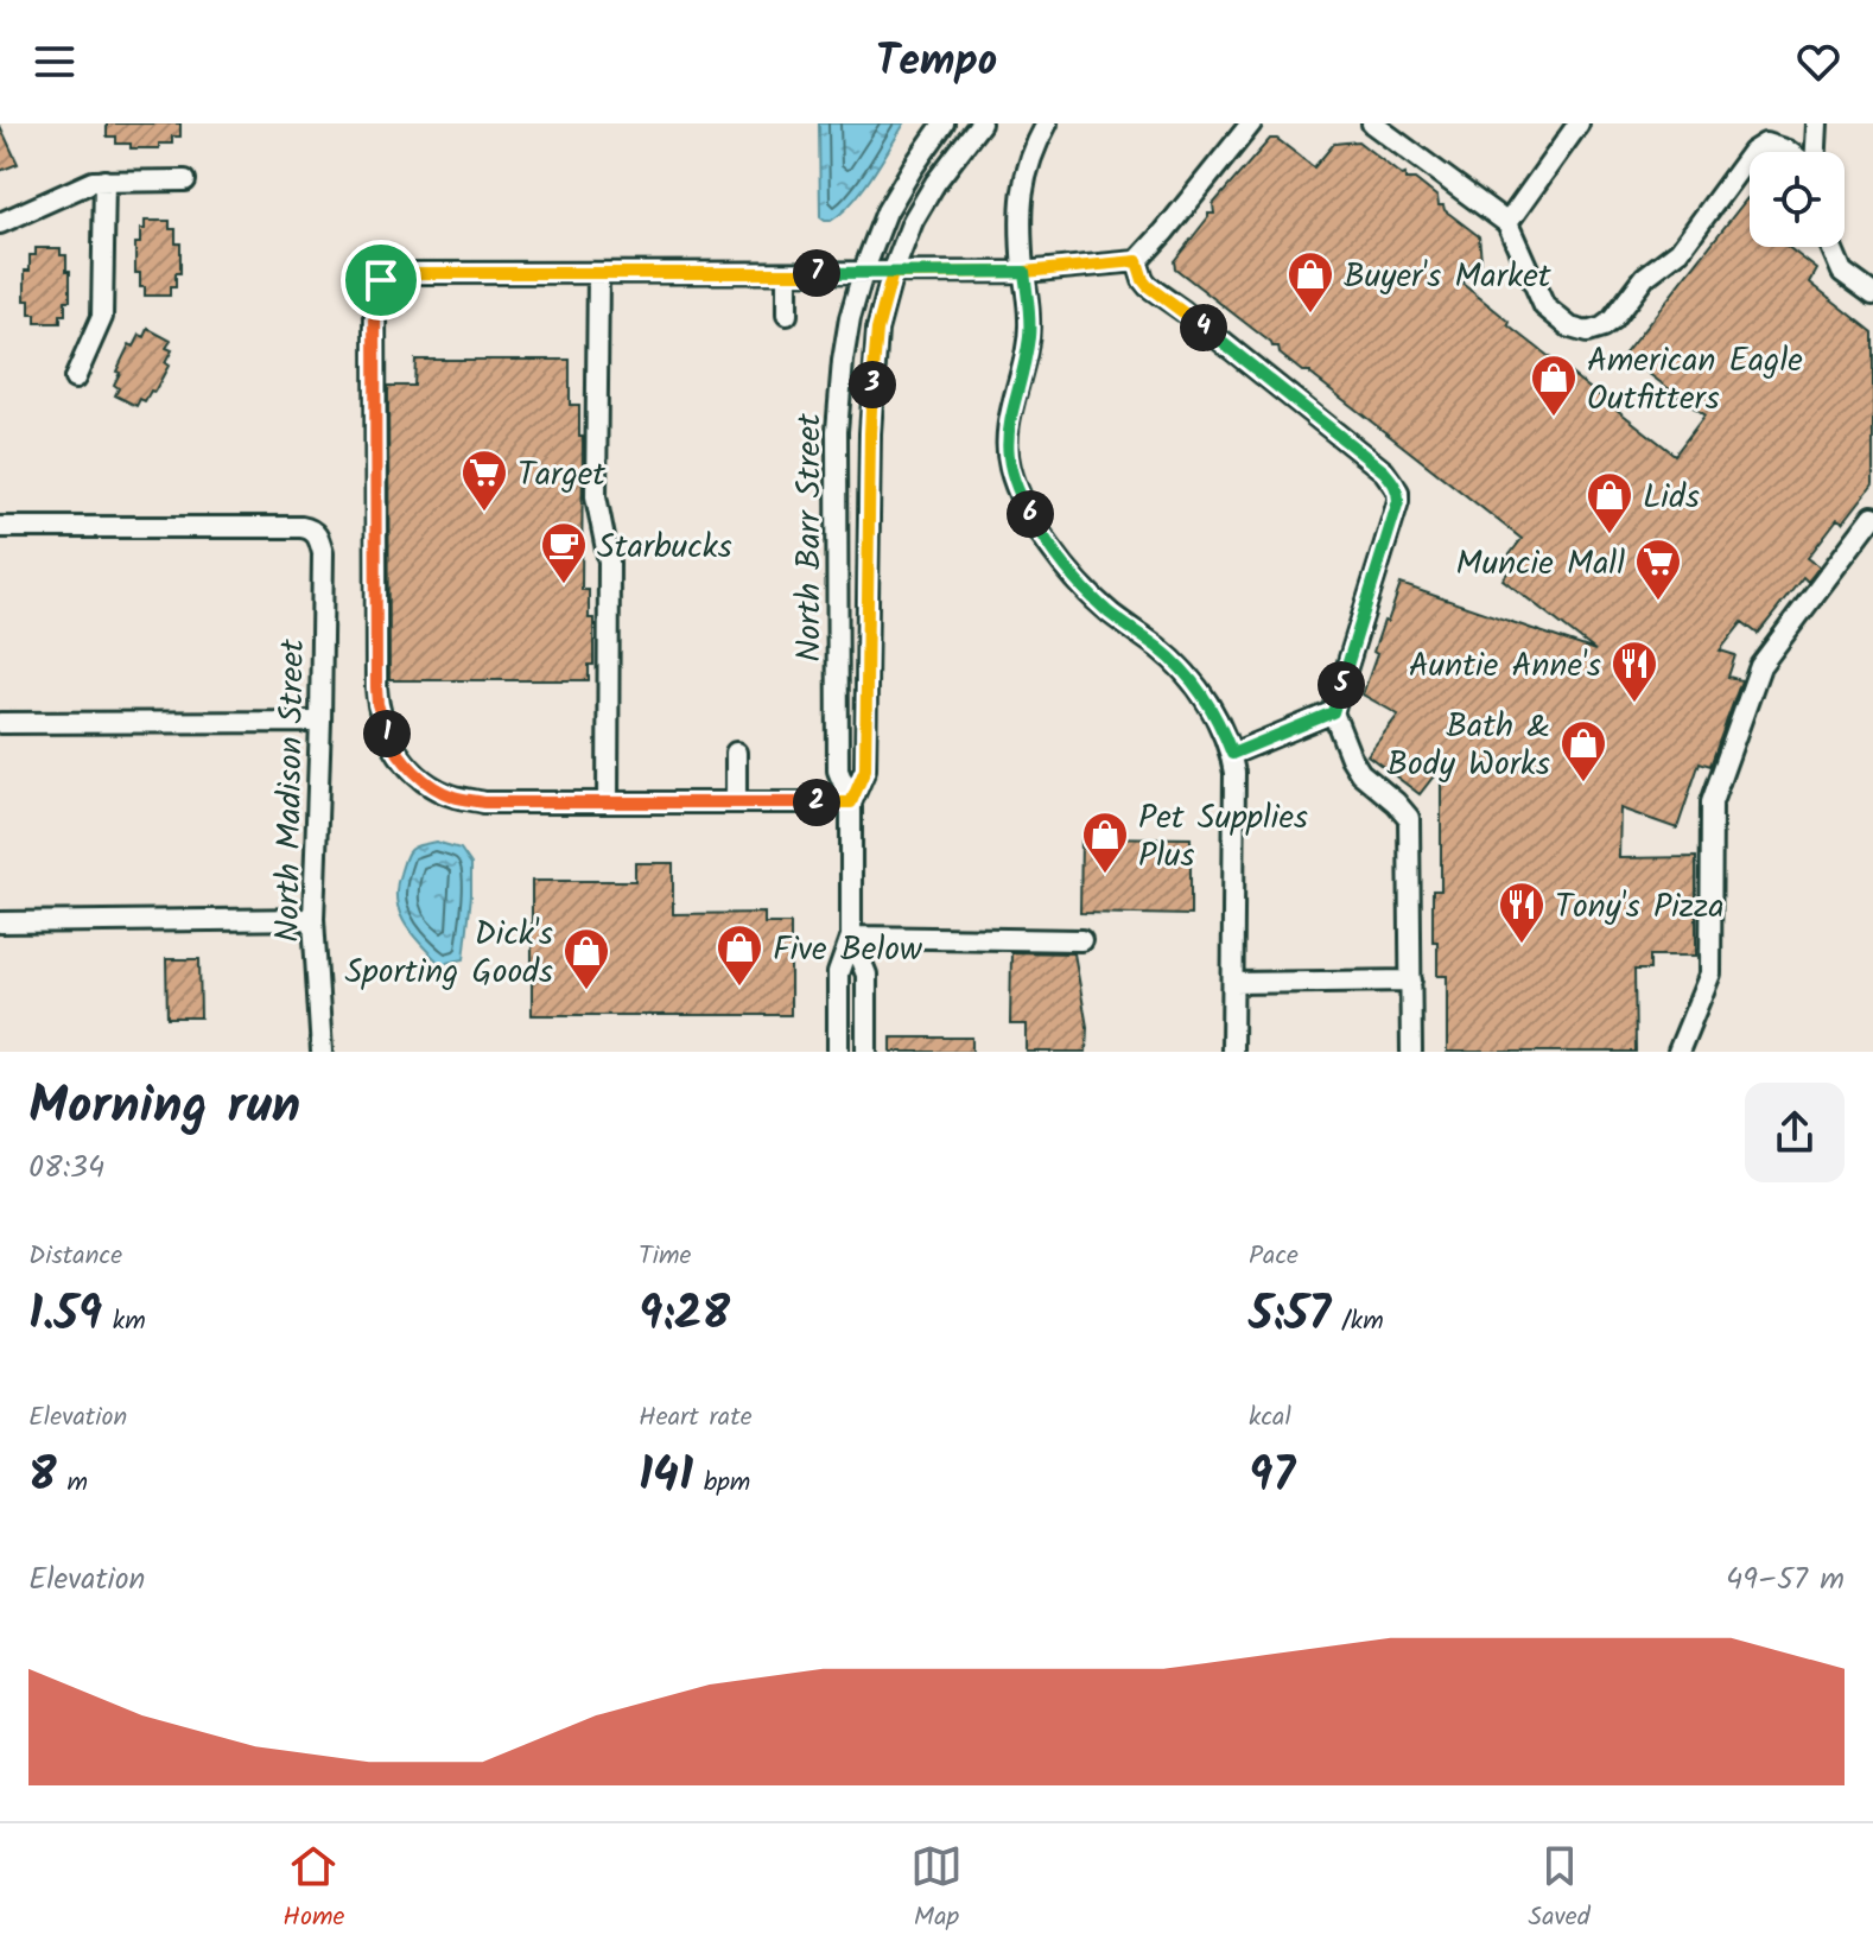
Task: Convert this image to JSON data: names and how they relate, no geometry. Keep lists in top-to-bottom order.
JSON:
{
  "streets": {
    "street": ["North Barr Street", "North Madison Street"]
  },
  "places": {
    "shop": [
      "Buyer's Market",
      "American Eagle Outfitters",
      "Lids",
      "Bath & Body Works",
      "Pet Supplies Plus",
      "Five Below",
      "Dick's Sporting Goods"
    ],
    "supermarket": ["Target", "Muncie Mall"],
    "cafe": ["Starbucks"],
    "restaurant": ["Auntie Anne's", "Tony's Pizza"]
  },
  "page": {
    "header": "Tempo",
    "pins": [
      "7",
      "4",
      "3",
      "6",
      "5",
      "1",
      "2"
    ],
    "heading": ["Morning run", "08:34"],
    "stats": [
      ["Distance", "1.59 km"],
      ["Time", "9:28"],
      ["Pace", "5:57 /km"],
      ["Elevation", "8 m"],
      ["Heart rate", "141 bpm"],
      ["kcal", "97"]
    ],
    "chart": ["Elevation", "49–57 m"],
    "tabs": ["Home", "Map", "Saved"]
  }
}
